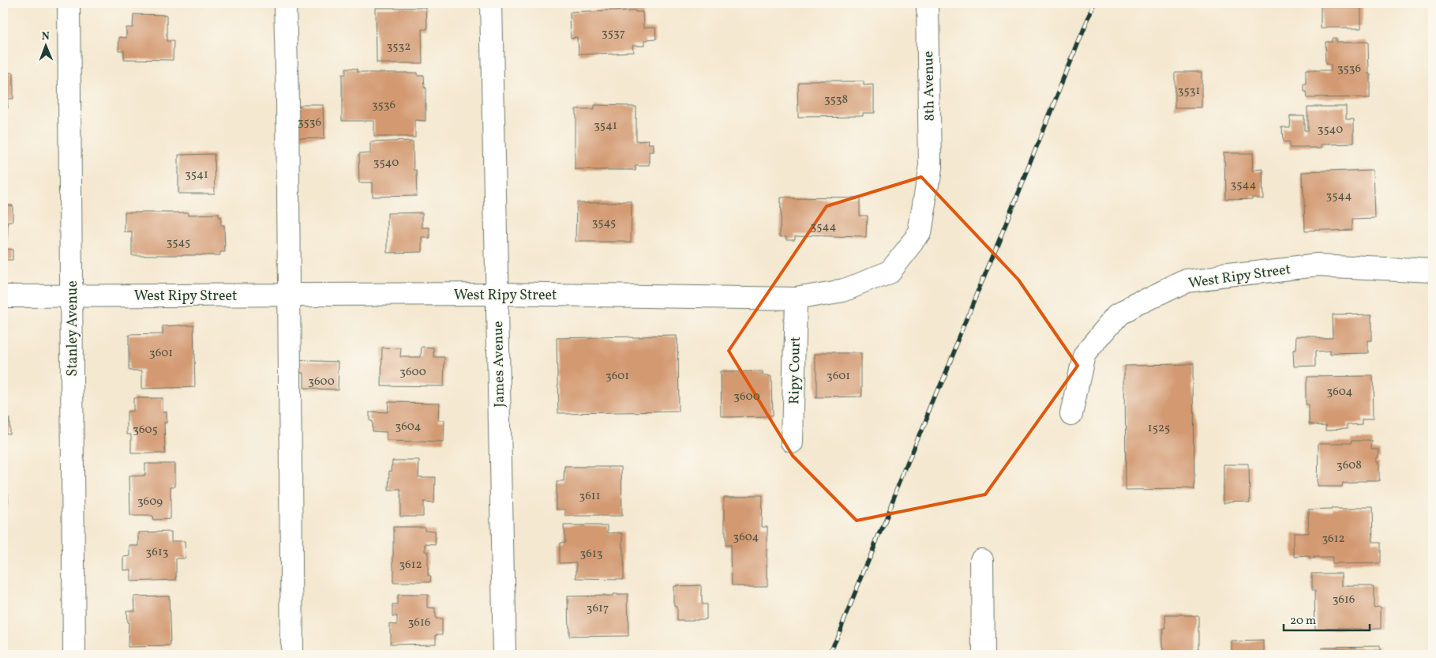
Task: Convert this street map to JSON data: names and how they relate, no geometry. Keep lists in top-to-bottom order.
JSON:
{
  "streets": {
    "street": [
      "8th Avenue",
      "West Ripy Street",
      "Stanley Avenue",
      "James Avenue",
      "Ripy Court"
    ]
  },
  "crossings": [
    ["8th Avenue", "West Ripy Street"],
    ["West Ripy Street", "Stanley Avenue"],
    ["West Ripy Street", "James Avenue"],
    ["West Ripy Street", "Ripy Court"]
  ],
  "house_numbers": [
    "3537",
    "3532",
    "3536",
    "3531",
    "3538",
    "3536",
    "3536",
    "3541",
    "3540",
    "3540",
    "3541",
    "3544",
    "3544",
    "3545",
    "3544",
    "3545",
    "3601",
    "3600",
    "3601",
    "3601",
    "3600",
    "3604",
    "3600",
    "3604",
    "1525",
    "3605",
    "3608",
    "3611",
    "3609",
    "3604",
    "3612",
    "3613",
    "3613",
    "3612",
    "3616",
    "3617",
    "3616"
  ],
  "scale_bar": "20 m",
  "north": "top"
}
